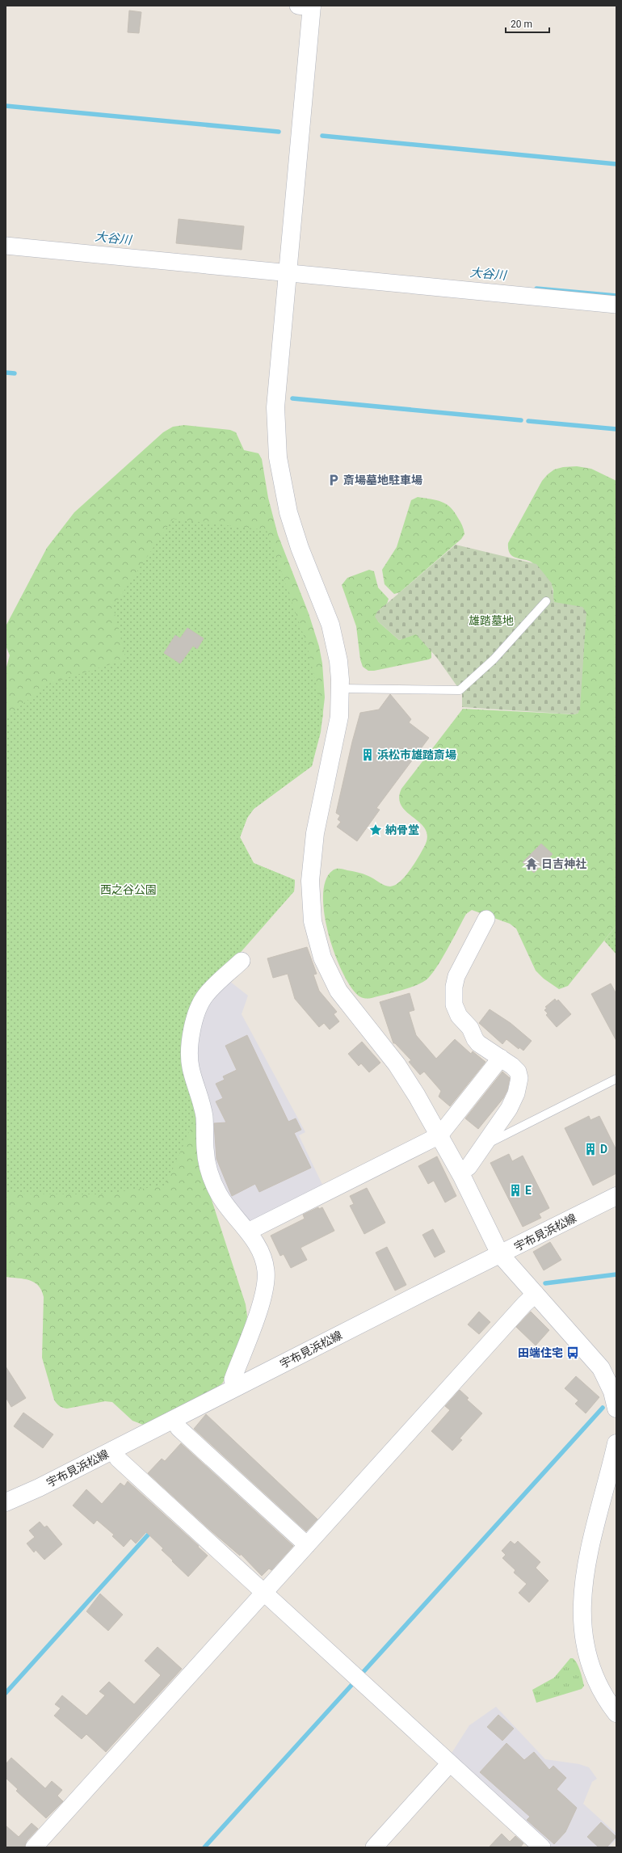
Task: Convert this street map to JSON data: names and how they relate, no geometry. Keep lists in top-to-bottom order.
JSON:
{
  "streets": {
    "street": ["宇布見浜松線"]
  },
  "water": ["大谷川"],
  "parks": ["雄踏墓地", "西之谷公園"],
  "places": {
    "parking": ["斎場墓地駐車場"],
    "building": ["浜松市雄踏斎場", "D", "E"],
    "place": ["納骨堂"],
    "temple": ["日吉神社"],
    "bus stop": ["田端住宅"]
  },
  "scale_bar": "20 m"
}
